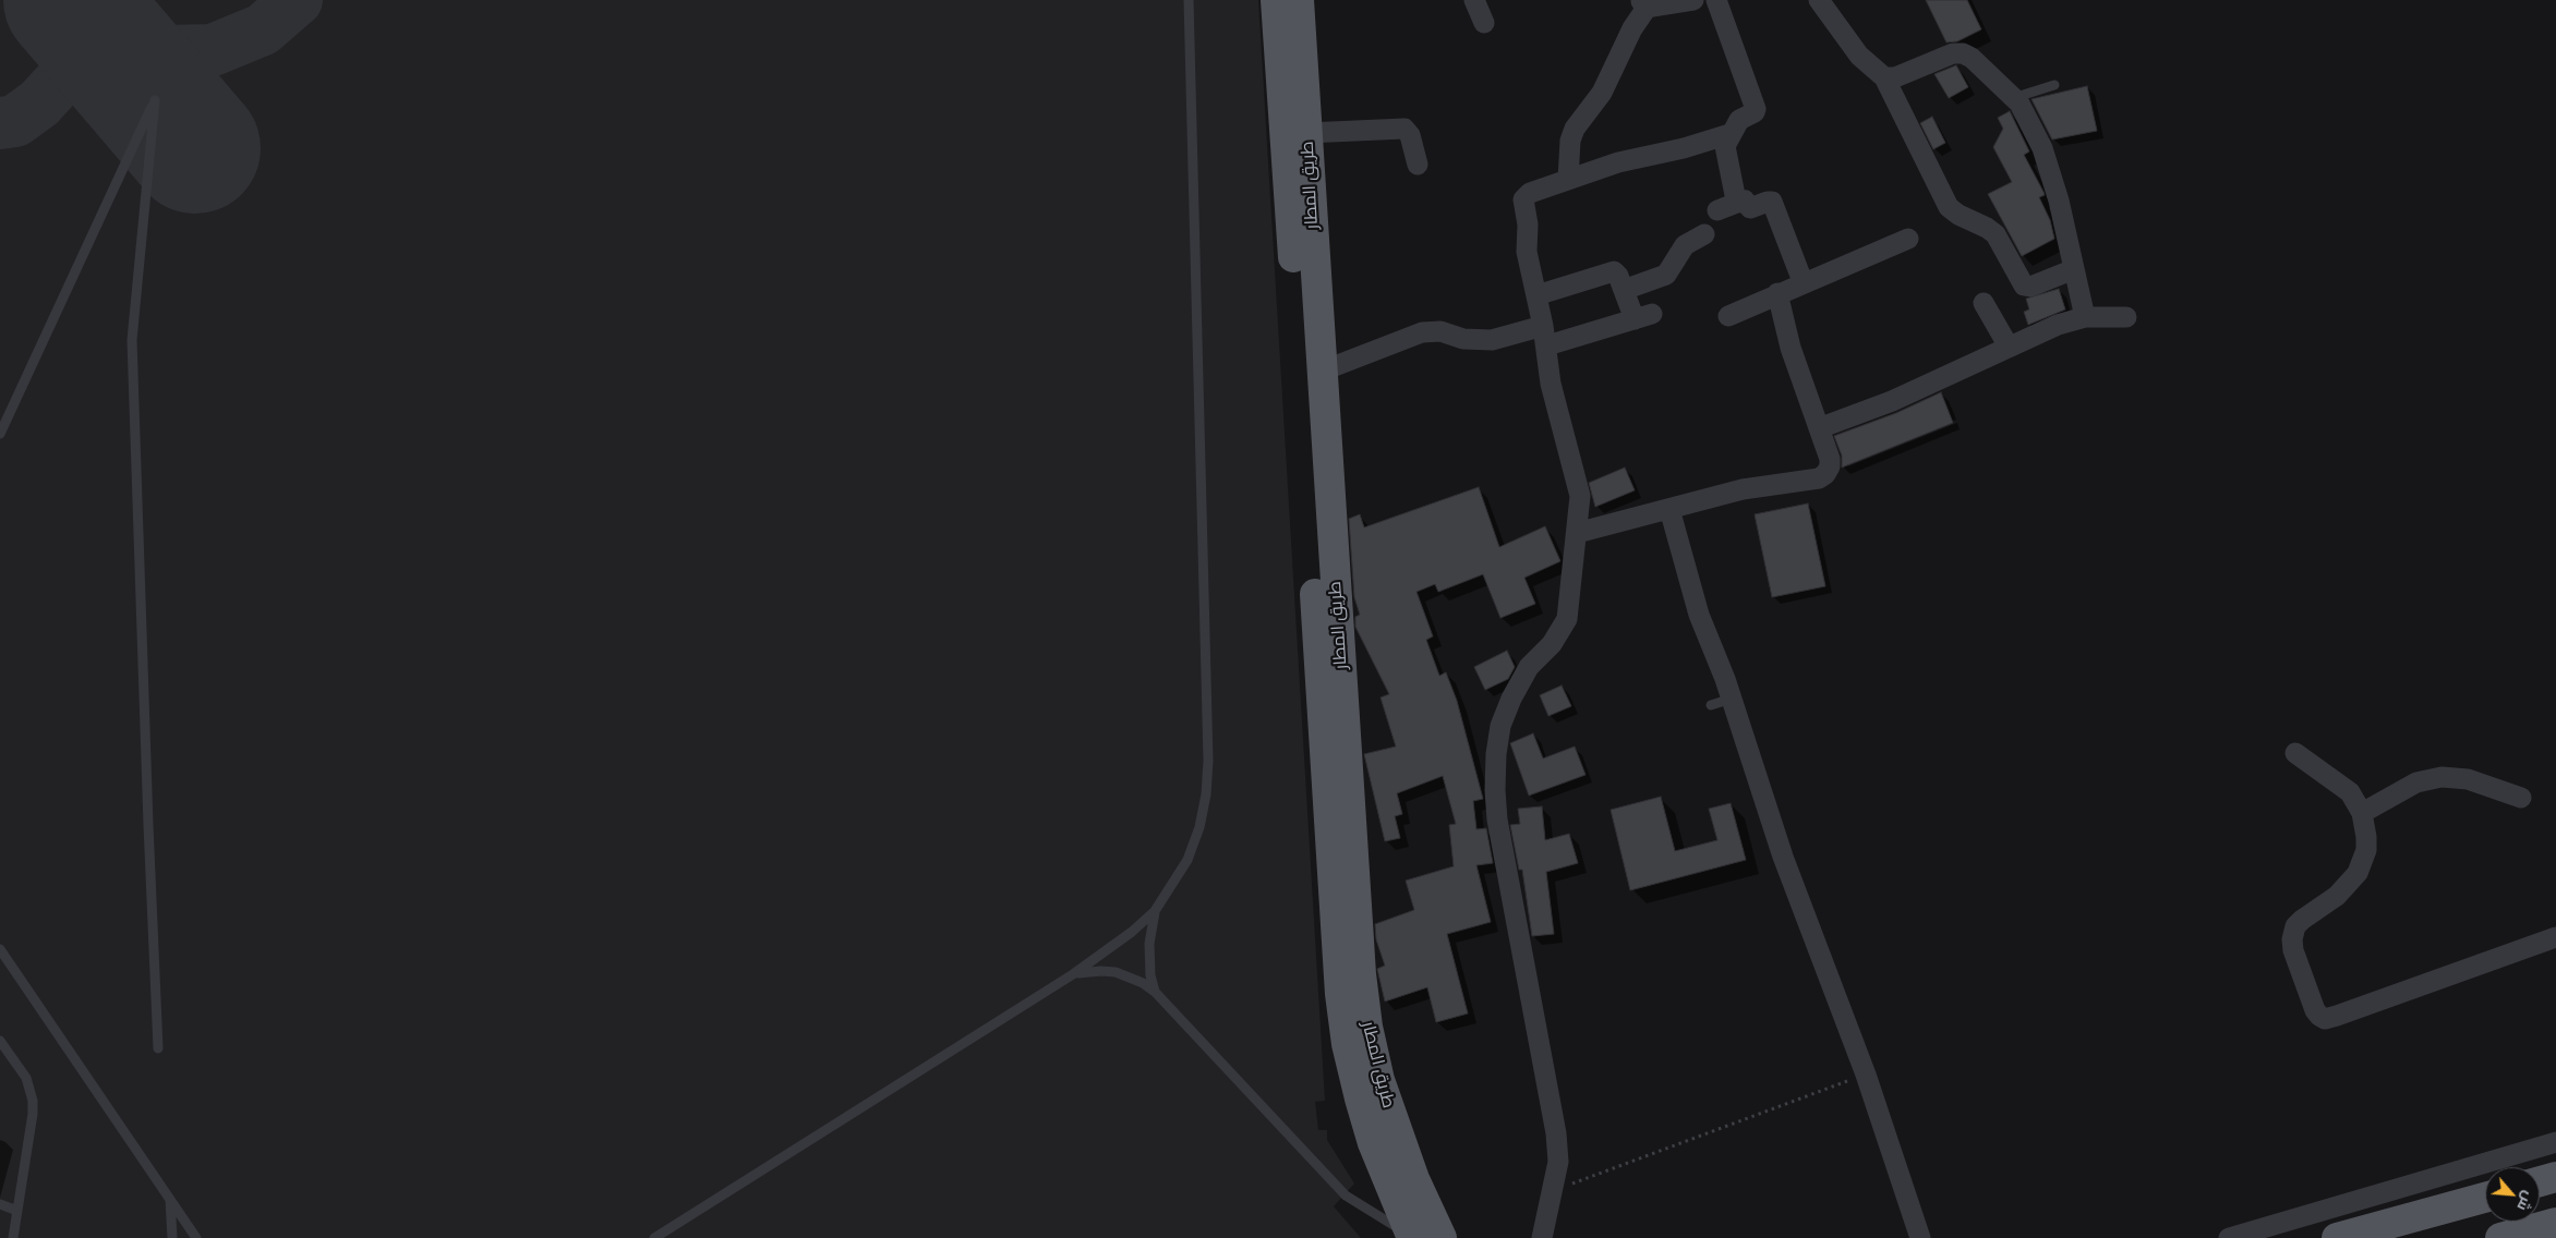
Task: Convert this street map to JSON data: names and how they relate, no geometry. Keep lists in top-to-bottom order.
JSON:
{
  "streets": {
    "main road": ["طريق المطار"]
  },
  "north": "bottom right"
}
